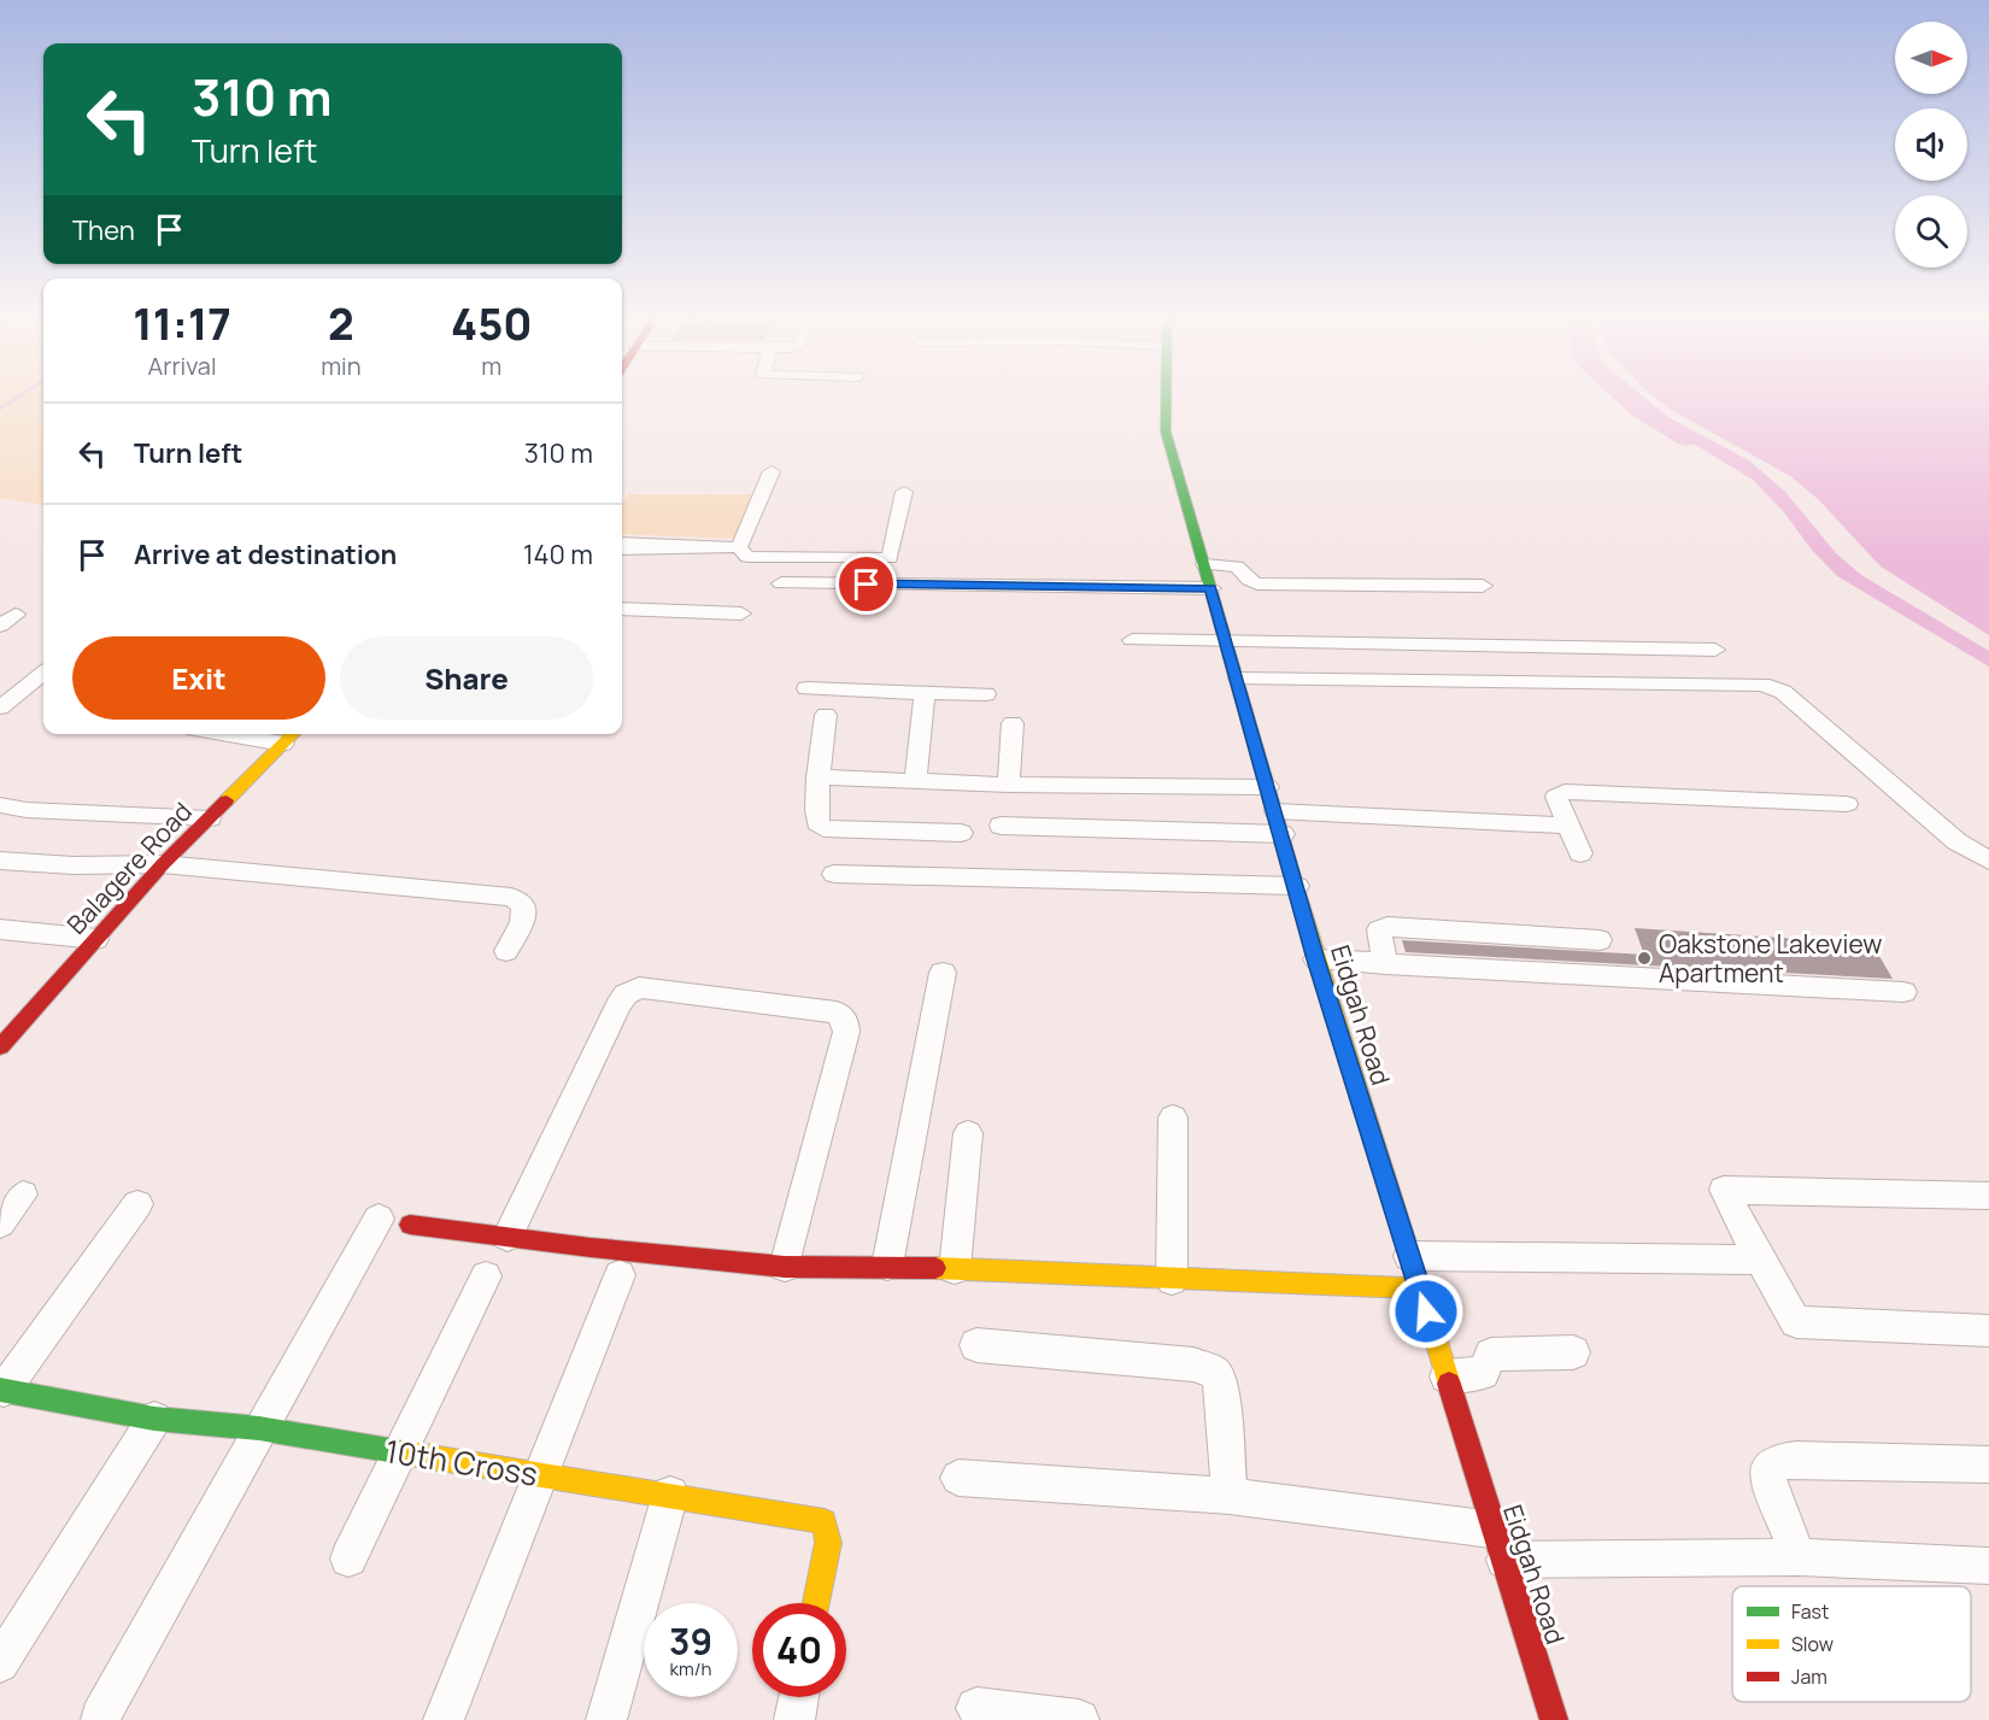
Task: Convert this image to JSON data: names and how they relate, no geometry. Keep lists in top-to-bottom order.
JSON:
{
  "streets": {
    "street": ["Balagere Road", "Eidgah Road", "10th Cross"]
  },
  "places": ["Oakstone Lakeview Apartment"],
  "legend": ["Fast", "Slow", "Jam"],
  "north": "right",
  "page": {
    "turn": ["310 m", "Turn left"],
    "then": "Then",
    "eta": [
      "11:17",
      "Arrival",
      "2",
      "min",
      "450",
      "m"
    ],
    "list": [
      {
        "name": "Turn left",
        "value": "310 m"
      },
      {
        "name": "Arrive at destination",
        "value": "140 m"
      }
    ],
    "buttons": ["Exit", "Share"],
    "speed": "39 km/h",
    "limit": "40"
  }
}
